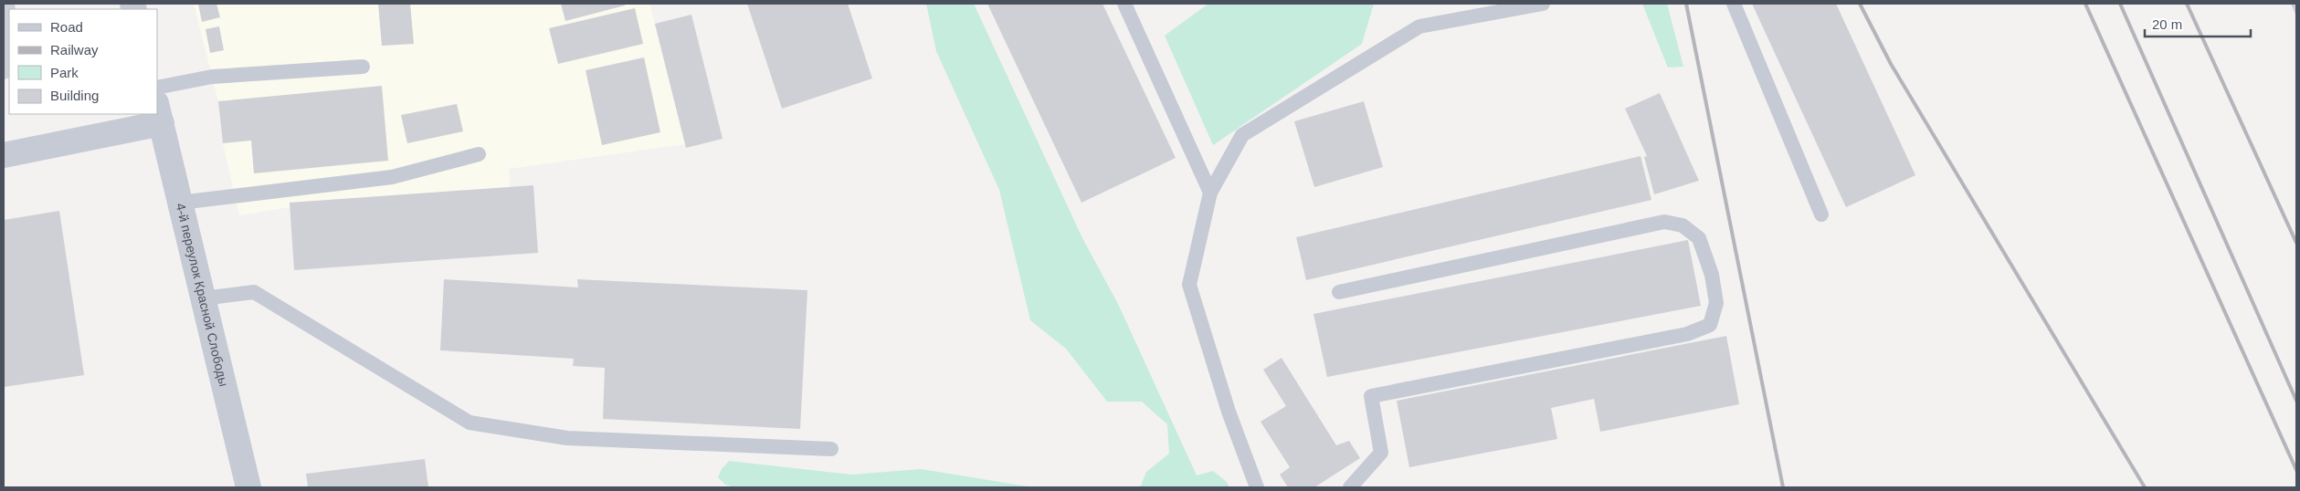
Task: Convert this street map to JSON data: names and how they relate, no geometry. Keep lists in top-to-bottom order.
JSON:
{
  "streets": {
    "street": ["4-й переулок Красной Слободы"]
  },
  "legend": [
    "Road",
    "Railway",
    "Park",
    "Building"
  ],
  "scale_bar": "20 m"
}
